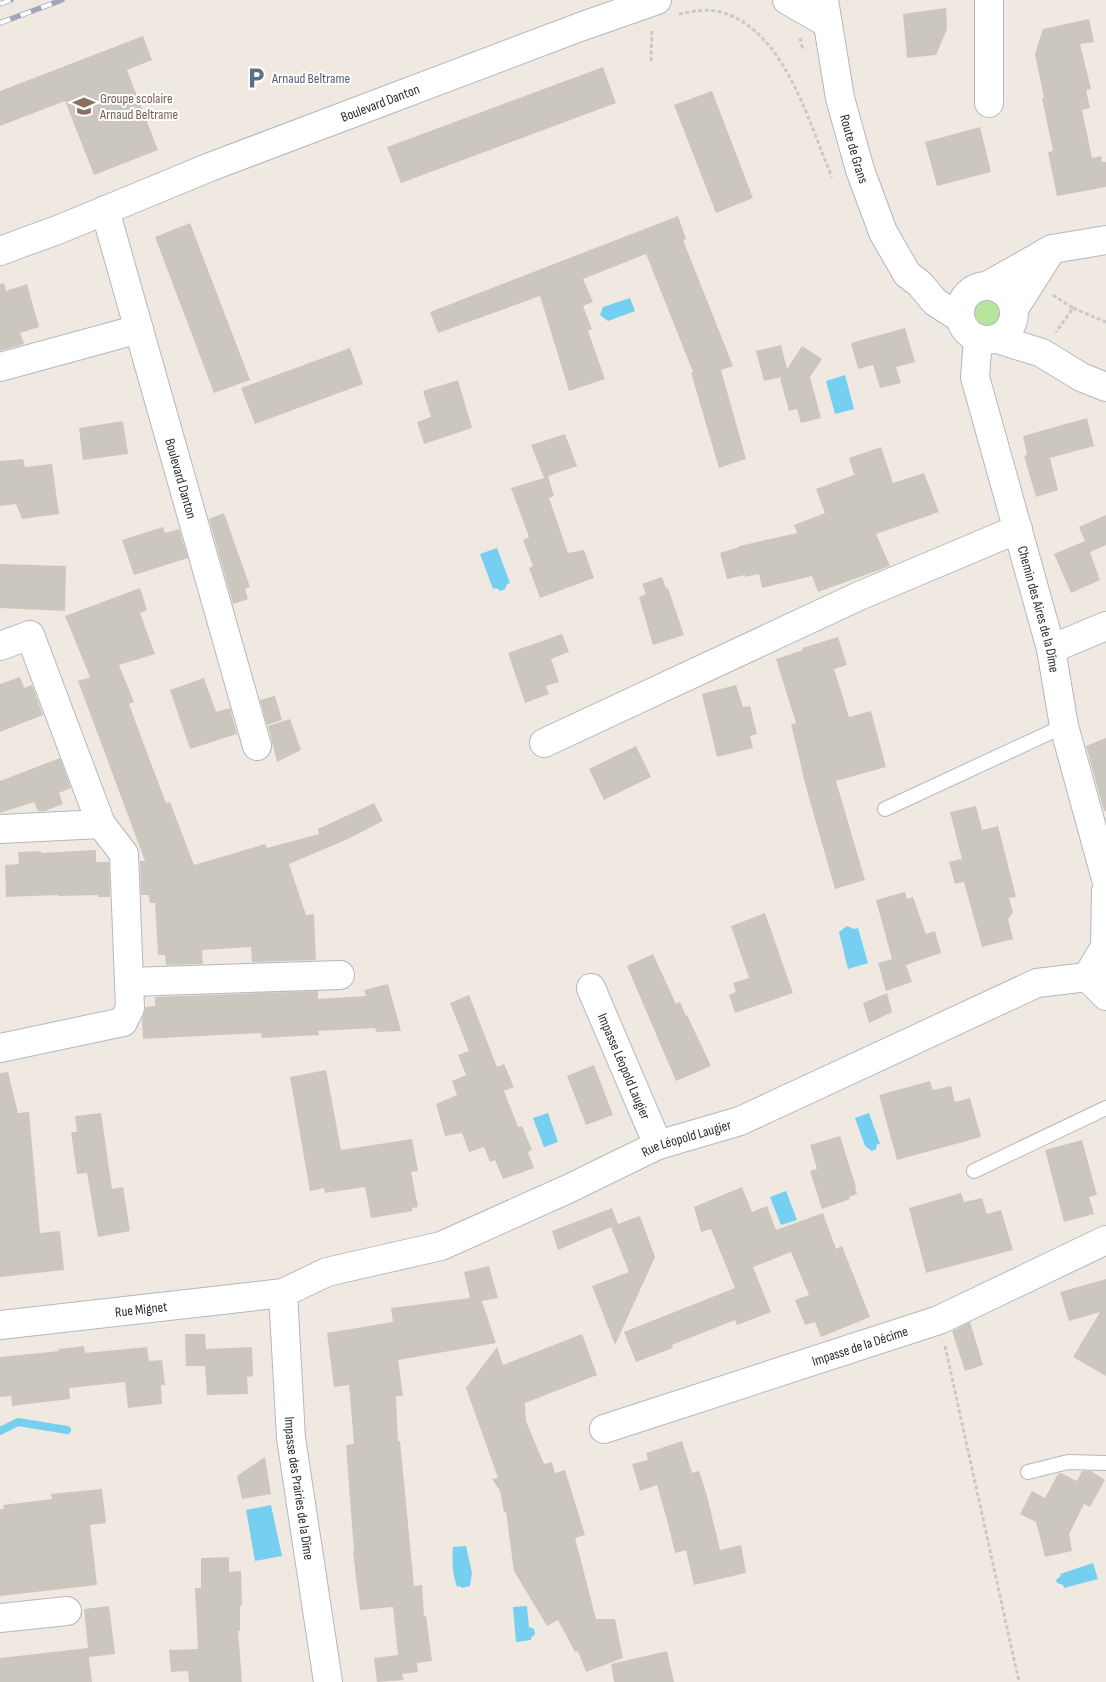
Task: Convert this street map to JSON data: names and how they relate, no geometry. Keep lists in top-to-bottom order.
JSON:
{
  "streets": {
    "street": [
      "Boulevard Danton",
      "Route de Grans",
      "Chemin des Aires de la Dîme",
      "Impasse Léopold Laugier",
      "Rue Léopold Laugier",
      "Rue Mignet",
      "Impasse de la Décime",
      "Impasse des Prairies de la Dîme"
    ]
  },
  "crossings": [
    ["Route de Grans", "Chemin des Aires de la Dîme"],
    ["Impasse Léopold Laugier", "Rue Léopold Laugier"],
    ["Rue Léopold Laugier", "Rue Mignet"],
    ["Rue Léopold Laugier", "Impasse des Prairies de la Dîme"],
    ["Rue Mignet", "Impasse des Prairies de la Dîme"]
  ],
  "places": {
    "parking": ["Arnaud Beltrame"],
    "school or university": ["Groupe scolaire Arnaud Beltrame"]
  }
}
